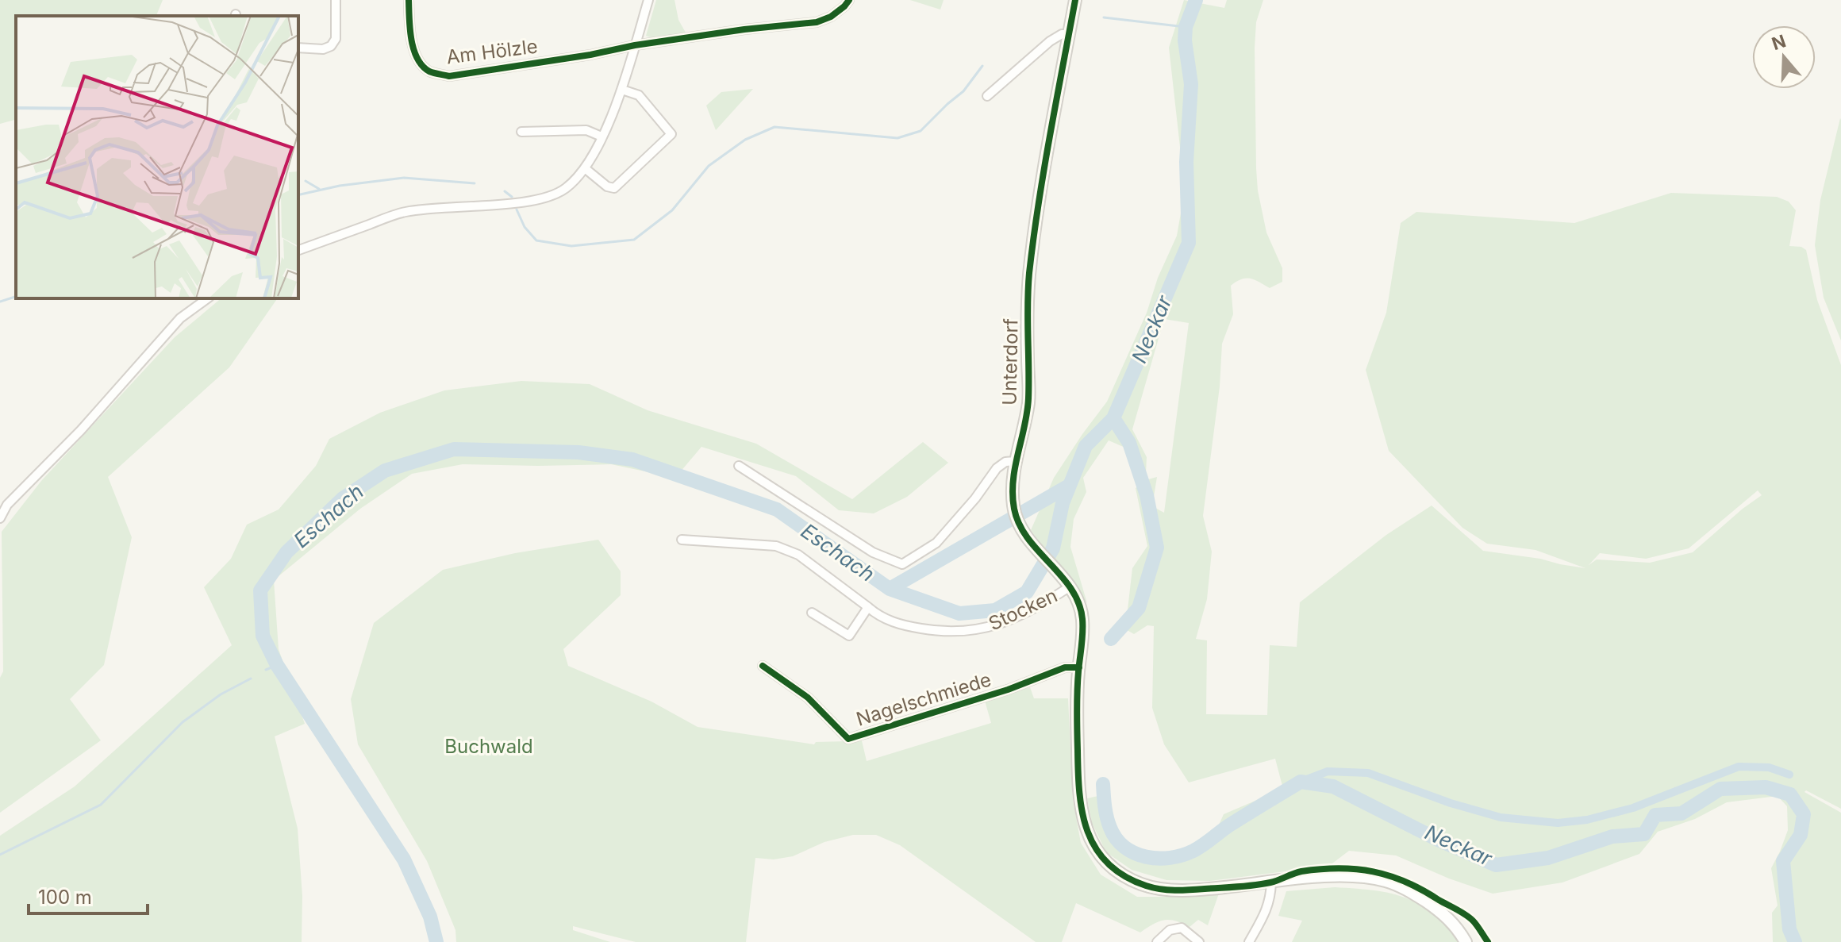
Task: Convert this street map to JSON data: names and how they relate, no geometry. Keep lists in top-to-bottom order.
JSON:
{
  "streets": {
    "street": [
      "Am Hölzle",
      "Unterdorf",
      "Stocken",
      "Nagelschmiede"
    ]
  },
  "crossings": [
    ["Unterdorf", "Stocken"],
    ["Unterdorf", "Nagelschmiede"]
  ],
  "water": ["Neckar", "Eschach"],
  "parks": ["Buchwald"],
  "scale_bar": "100 m",
  "north": "top"
}
